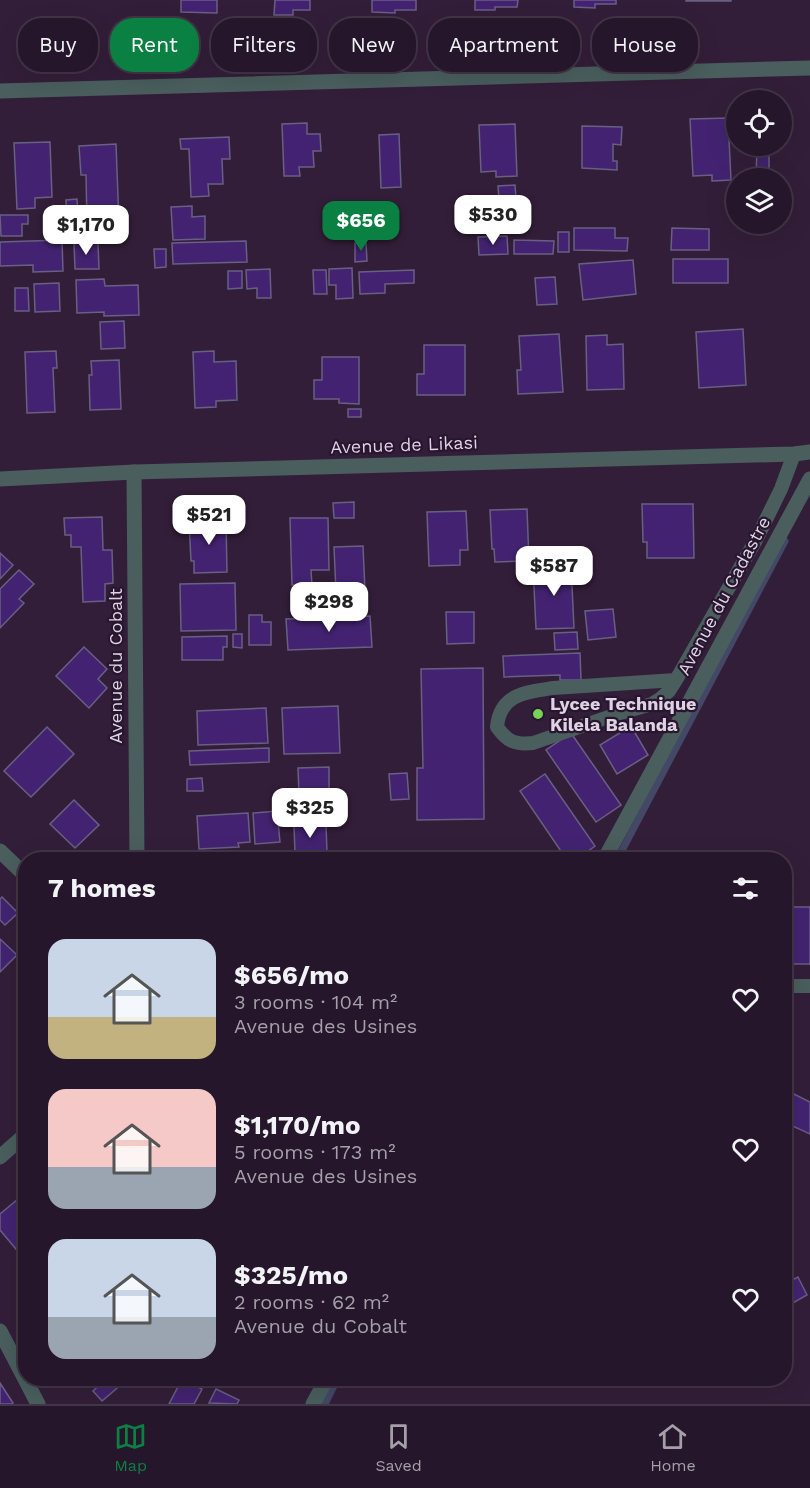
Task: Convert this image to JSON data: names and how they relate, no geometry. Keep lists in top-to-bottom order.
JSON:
{
  "streets": {
    "street": ["Avenue de Likasi", "Avenue du Cadastre", "Avenue du Cobalt"]
  },
  "crossings": [
    ["Avenue de Likasi", "Avenue du Cobalt"]
  ],
  "places": ["Lycee Technique Kilela Balanda"],
  "page": {
    "chip": [
      "Buy",
      "Rent",
      "Filters",
      "New",
      "Apartment",
      "House"
    ],
    "price": [
      "$530",
      "$656",
      "$1,170",
      "$521",
      "$587",
      "$298",
      "$325"
    ],
    "heading": "7 homes",
    "list": [
      {
        "name": "$656/mo",
        "note": "3 rooms · 104 m² · Avenue des Usines"
      },
      {
        "name": "$1,170/mo",
        "note": "5 rooms · 173 m² · Avenue des Usines"
      },
      {
        "name": "$325/mo",
        "note": "2 rooms · 62 m² · Avenue du Cobalt"
      }
    ],
    "tabs": ["Map", "Saved", "Home"]
  }
}
